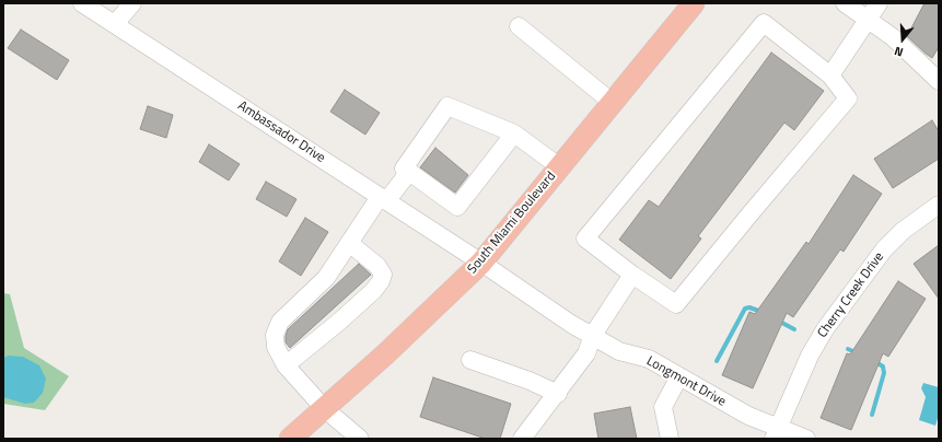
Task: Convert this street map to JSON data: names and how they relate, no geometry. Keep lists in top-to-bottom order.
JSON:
{
  "streets": {
    "main road": ["South Miami Boulevard"],
    "street": ["Ambassador Drive", "Cherry Creek Drive", "Longmont Drive"]
  },
  "crossings": [
    ["Ambassador Drive", "South Miami Boulevard"],
    ["Ambassador Drive", "Longmont Drive"],
    ["South Miami Boulevard", "Longmont Drive"],
    ["Cherry Creek Drive", "Longmont Drive"]
  ],
  "north": "bottom"
}
